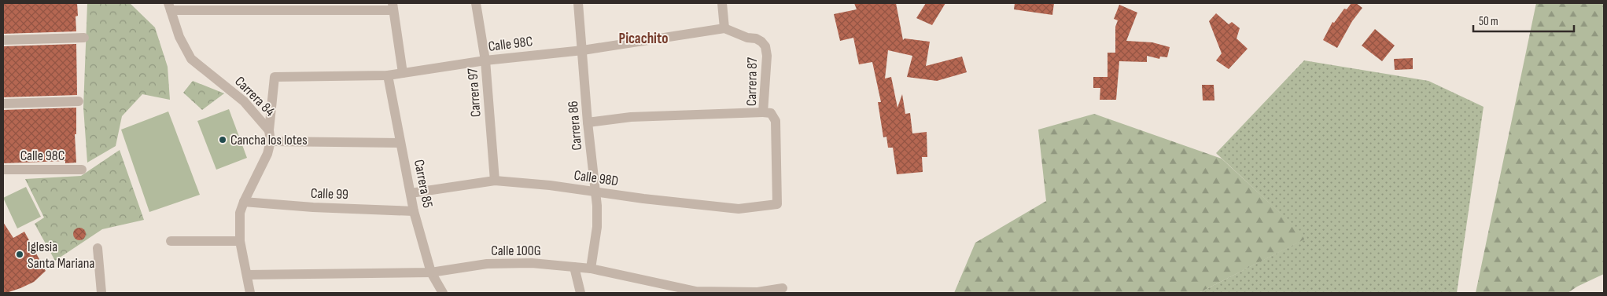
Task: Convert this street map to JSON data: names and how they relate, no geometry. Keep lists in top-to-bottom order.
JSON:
{
  "streets": {
    "street": [
      "Calle 98C",
      "Carrera 87",
      "Carrera 97",
      "Carrera 84",
      "Carrera 86",
      "Calle 98D",
      "Carrera 85",
      "Calle 99",
      "Calle 100G"
    ]
  },
  "crossings": [
    ["Calle 98C", "Carrera 87"],
    ["Calle 98C", "Carrera 97"],
    ["Calle 98C", "Carrera 84"],
    ["Calle 98C", "Carrera 86"],
    ["Calle 98C", "Carrera 85"],
    ["Carrera 87", "Calle 98D"],
    ["Carrera 97", "Calle 98D"],
    ["Carrera 84", "Calle 99"],
    ["Carrera 84", "Calle 100G"],
    ["Carrera 86", "Calle 98D"],
    ["Carrera 86", "Calle 100G"],
    ["Calle 98D", "Carrera 85"],
    ["Carrera 85", "Calle 99"],
    ["Carrera 85", "Calle 100G"]
  ],
  "districts": ["Picachito"],
  "places": ["Cancha los lotes", "Iglesia Santa Mariana"],
  "scale_bar": "50 m"
}
